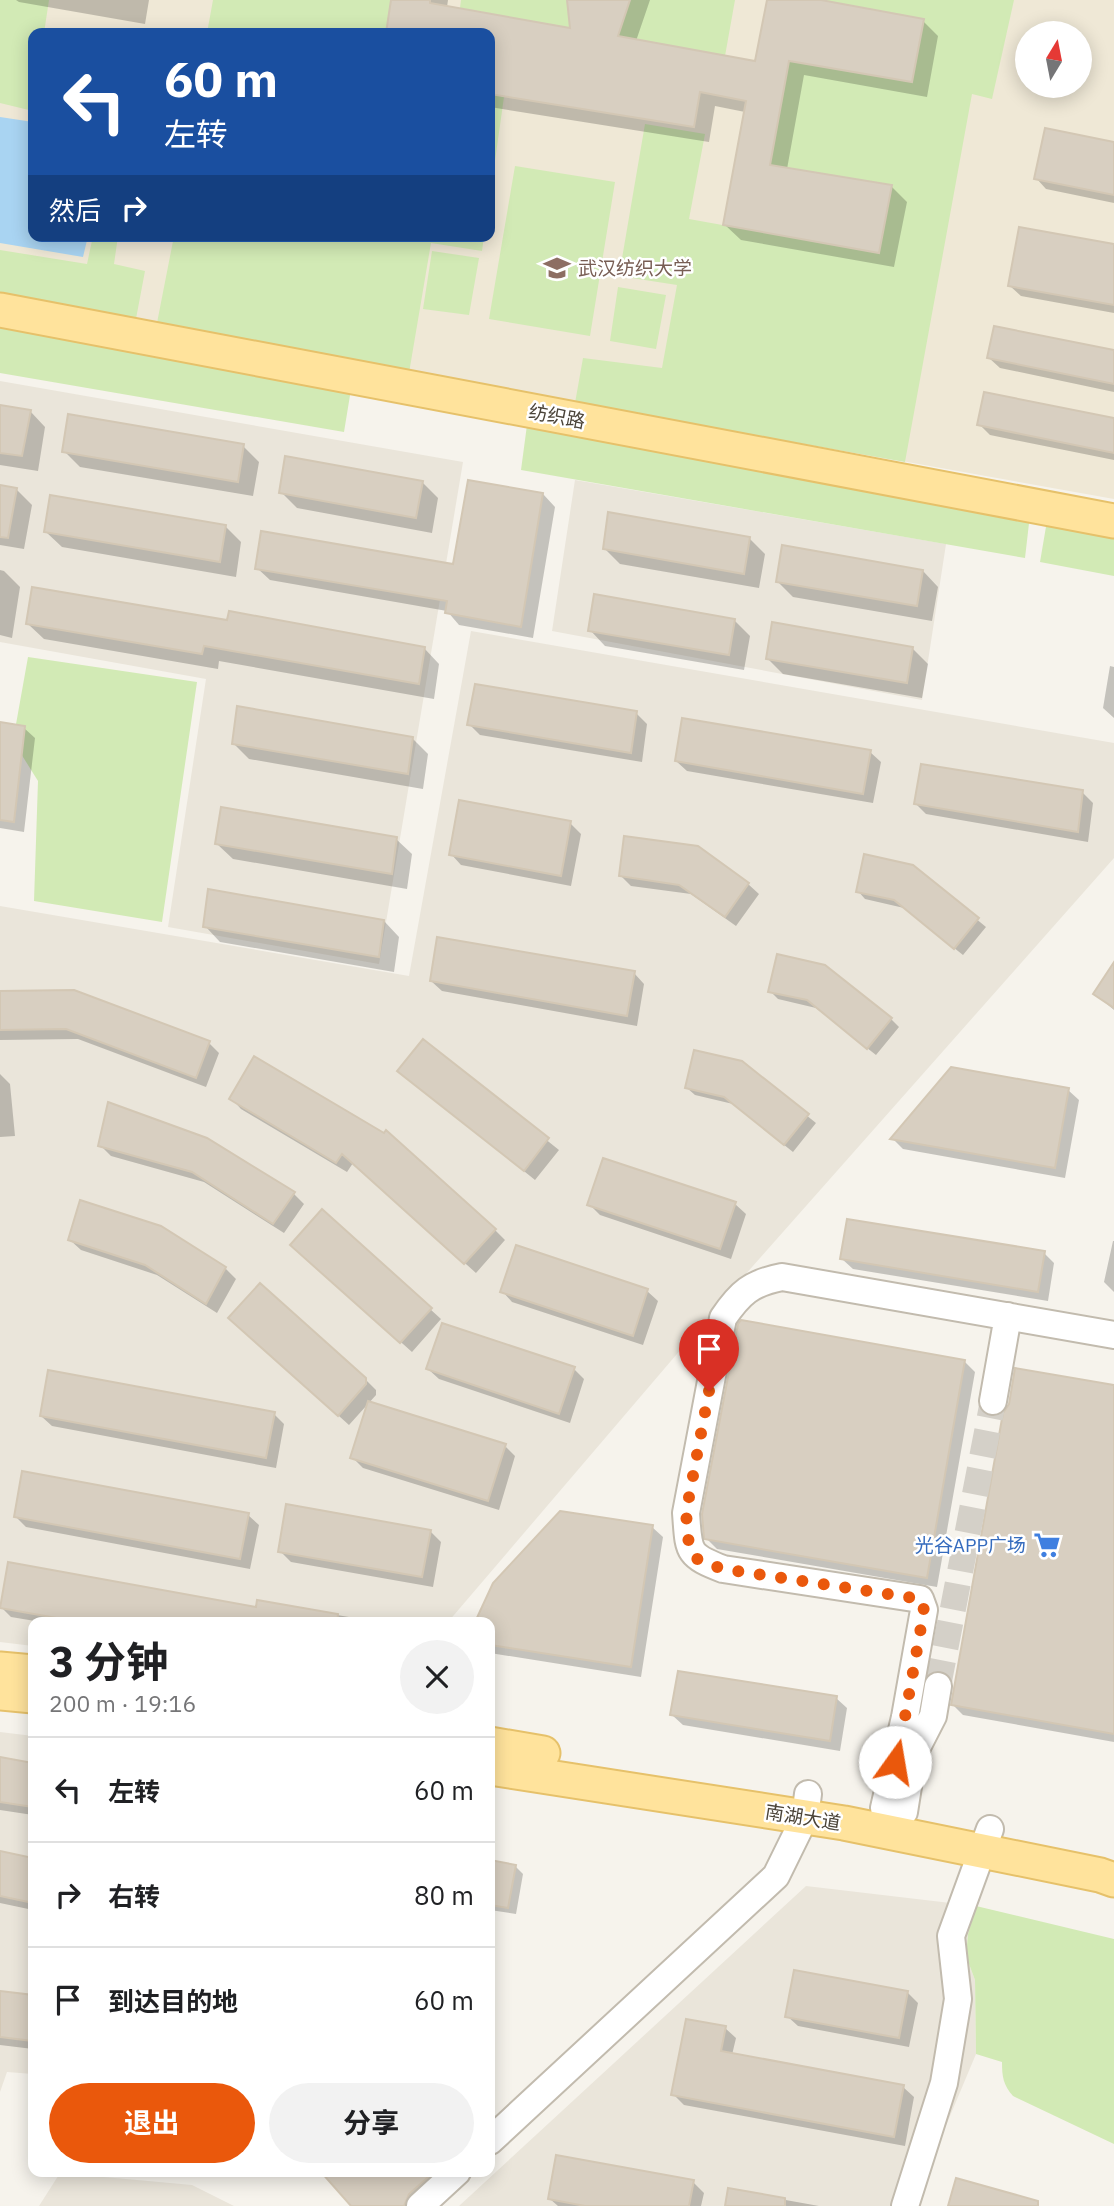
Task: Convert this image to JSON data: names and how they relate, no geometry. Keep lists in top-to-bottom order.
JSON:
{
  "streets": {
    "main road": ["纺织路", "南湖大道"]
  },
  "places": {
    "school or university": ["武汉纺织大学"],
    "supermarket": ["光谷APP广场"]
  },
  "north": "top",
  "page": {
    "turn": ["60 m", "左转"],
    "then": "然后",
    "heading": ["3 分钟", "200 m · 19:16"],
    "list": [
      {
        "name": "左转",
        "value": "60 m"
      },
      {
        "name": "右转",
        "value": "80 m"
      },
      {
        "name": "到达目的地",
        "value": "60 m"
      }
    ],
    "buttons": ["退出", "分享"]
  }
}
